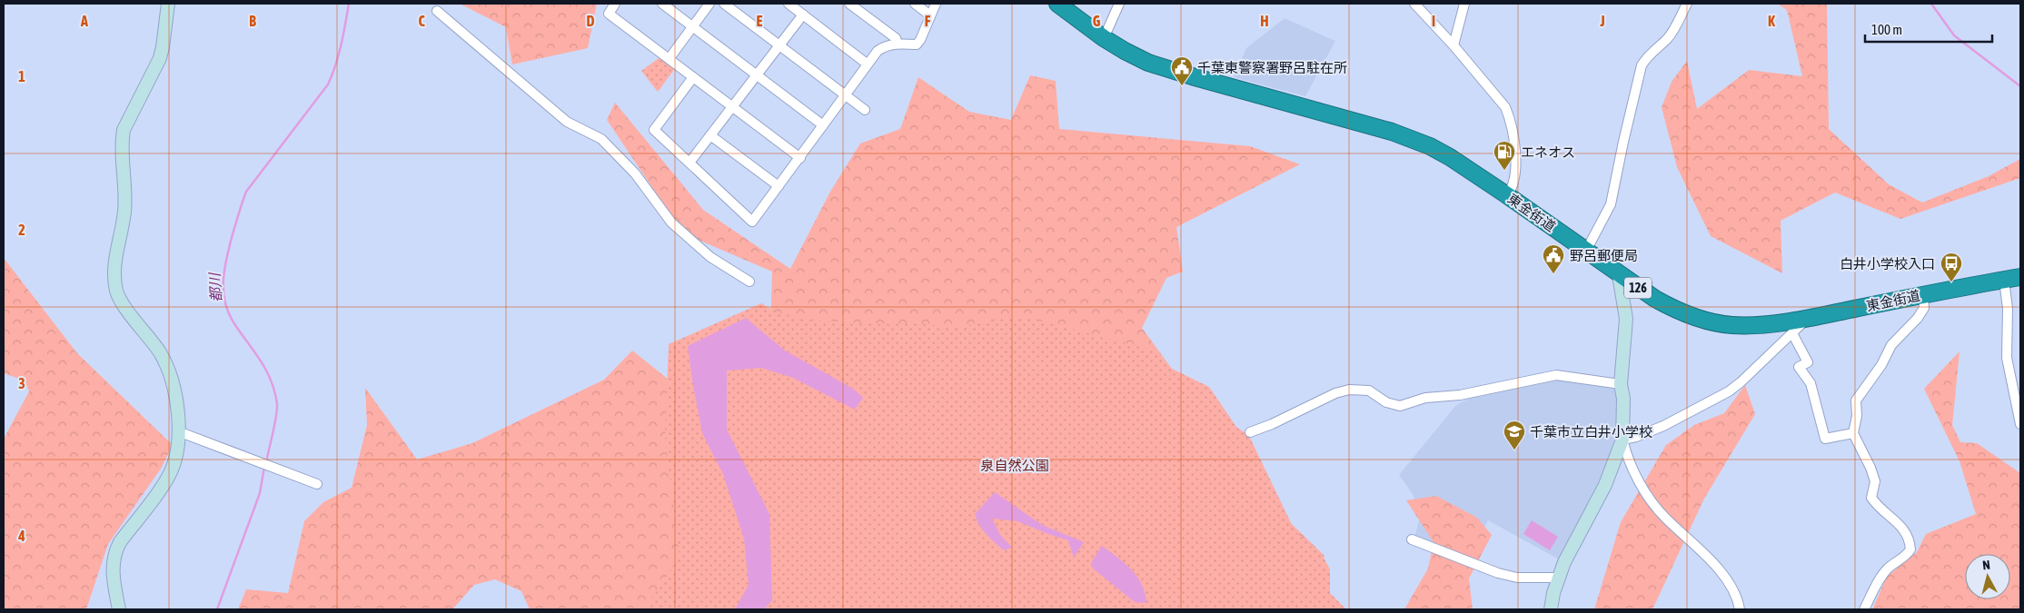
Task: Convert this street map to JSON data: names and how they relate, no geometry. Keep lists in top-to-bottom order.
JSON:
{
  "streets": {
    "highway": ["東金街道", "126"]
  },
  "water": ["都川"],
  "parks": ["泉自然公園"],
  "places": {
    "public building": ["千葉東警察署野呂駐在所", "野呂郵便局"],
    "fuel station": ["エネオス"],
    "bus stop": ["白井小学校入口"],
    "school or university": ["千葉市立白井小学校"]
  },
  "scale_bar": "100 m",
  "north": "top",
  "grid": {
    "columns": [
      "A",
      "B",
      "C",
      "D",
      "E",
      "F",
      "G",
      "H",
      "I",
      "J",
      "K"
    ],
    "rows": [
      "1",
      "2",
      "3",
      "4"
    ]
  }
}
